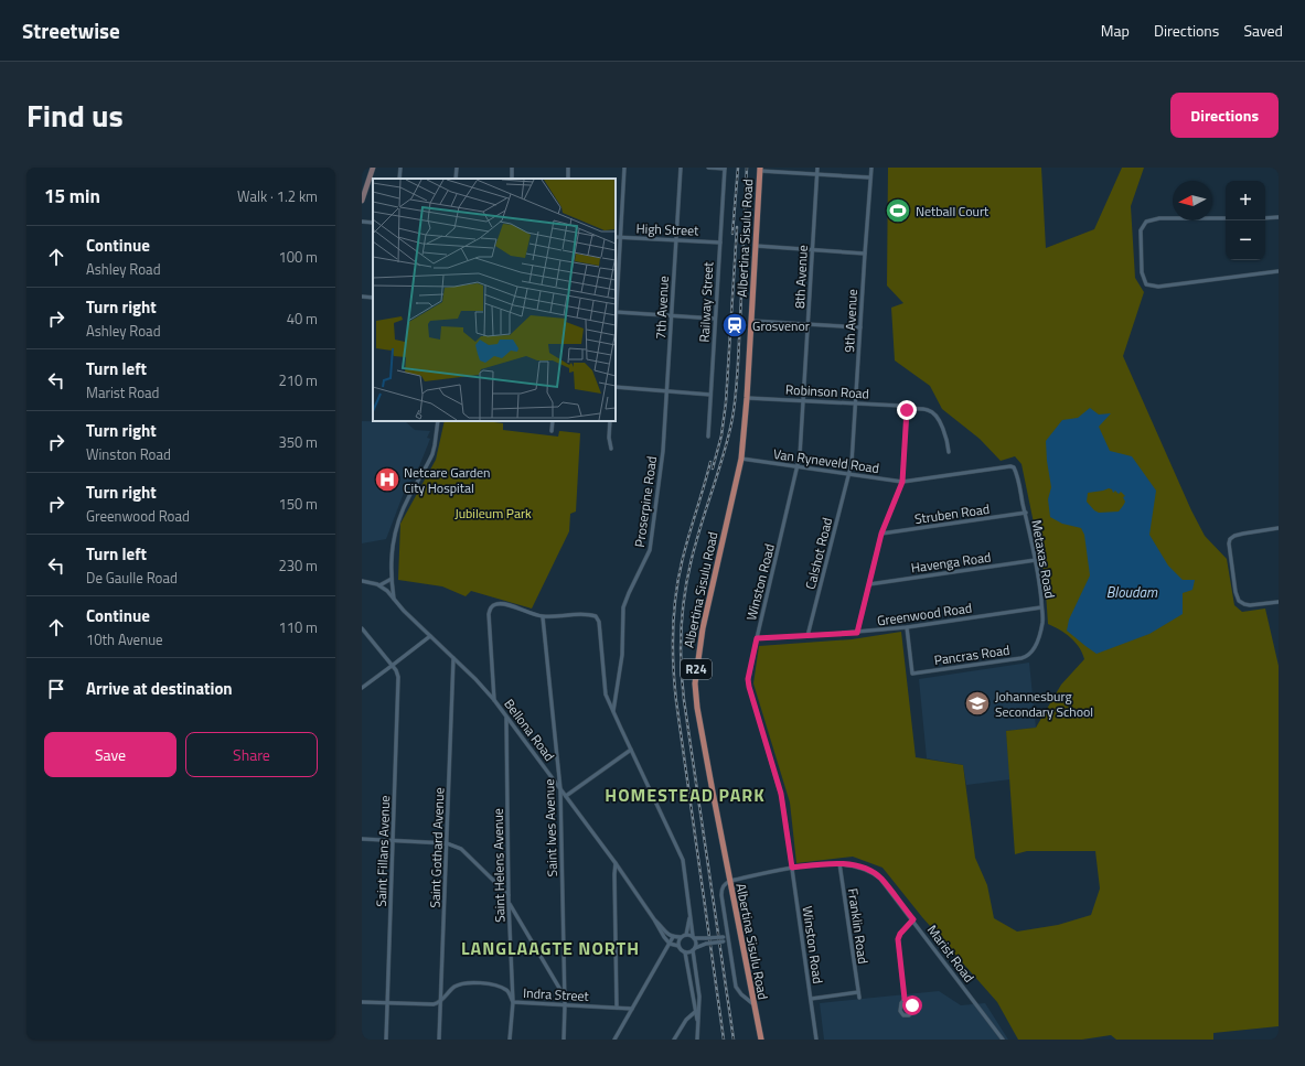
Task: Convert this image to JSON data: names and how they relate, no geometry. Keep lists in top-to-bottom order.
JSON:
{
  "streets": {
    "main road": ["Albertina Sisulu Road", "R24"],
    "street": [
      "High Street",
      "8th Avenue",
      "Railway Street",
      "7th Avenue",
      "9th Avenue",
      "Robinson Road",
      "Van Ryneveld Road",
      "Proserpine Road",
      "Struben Road",
      "Calshot Road",
      "Metaxas Road",
      "Havenga Road",
      "Winston Road",
      "Greenwood Road",
      "Pancras Road",
      "Bellona Road",
      "Saint Ives Avenue",
      "Saint Gothard Avenue",
      "Saint Fillans Avenue",
      "Saint Helens Avenue",
      "Franklin Road",
      "Marist Road",
      "Indra Street"
    ]
  },
  "crossings": [
    ["High Street", "Railway Street"],
    ["High Street", "7th Avenue"],
    ["Albertina Sisulu Road", "Robinson Road"],
    ["Albertina Sisulu Road", "Van Ryneveld Road"],
    ["Albertina Sisulu Road", "Marist Road"],
    ["8th Avenue", "Robinson Road"],
    ["8th Avenue", "Van Ryneveld Road"],
    ["8th Avenue", "Winston Road"],
    ["7th Avenue", "Proserpine Road"],
    ["9th Avenue", "Robinson Road"],
    ["9th Avenue", "Van Ryneveld Road"],
    ["9th Avenue", "Calshot Road"],
    ["Van Ryneveld Road", "Calshot Road"],
    ["Van Ryneveld Road", "Metaxas Road"],
    ["Van Ryneveld Road", "Winston Road"],
    ["Struben Road", "Metaxas Road"],
    ["Calshot Road", "Greenwood Road"],
    ["Metaxas Road", "Havenga Road"],
    ["Metaxas Road", "Greenwood Road"],
    ["Metaxas Road", "Pancras Road"],
    ["Winston Road", "Greenwood Road"],
    ["Winston Road", "Marist Road"],
    ["Greenwood Road", "Pancras Road"],
    ["Bellona Road", "Saint Ives Avenue"],
    ["Bellona Road", "Saint Gothard Avenue"],
    ["Bellona Road", "Saint Helens Avenue"],
    ["Saint Ives Avenue", "Indra Street"],
    ["Saint Gothard Avenue", "Indra Street"],
    ["Saint Helens Avenue", "Indra Street"],
    ["Franklin Road", "Marist Road"]
  ],
  "districts": ["HOMESTEAD PARK", "LANGLAAGTE NORTH"],
  "water": ["Bloudam"],
  "parks": ["Jubileum Park"],
  "places": {
    "sports": ["Netball Court"],
    "station": ["Grosvenor"],
    "hospital": ["Netcare Garden City Hospital"],
    "school or university": ["Johannesburg Secondary School"]
  },
  "north": "left",
  "page": {
    "header": "Streetwise",
    "nav": ["Map", "Directions", "Saved"],
    "title": "Find us",
    "buttons": [
      "Directions",
      ["Save", "Share"]
    ],
    "heading": ["15 min", "Walk · 1.2 km"],
    "map_buttons": ["+", "−"],
    "list": [
      ["Continue", "Ashley Road", "100 m"],
      ["Turn right", "Ashley Road", "40 m"],
      ["Turn left", "Marist Road", "210 m"],
      ["Turn right", "Winston Road", "350 m"],
      ["Turn right", "Greenwood Road", "150 m"],
      ["Turn left", "De Gaulle Road", "230 m"],
      ["Continue", "10th Avenue", "110 m"],
      "Arrive at destination"
    ]
  }
}
